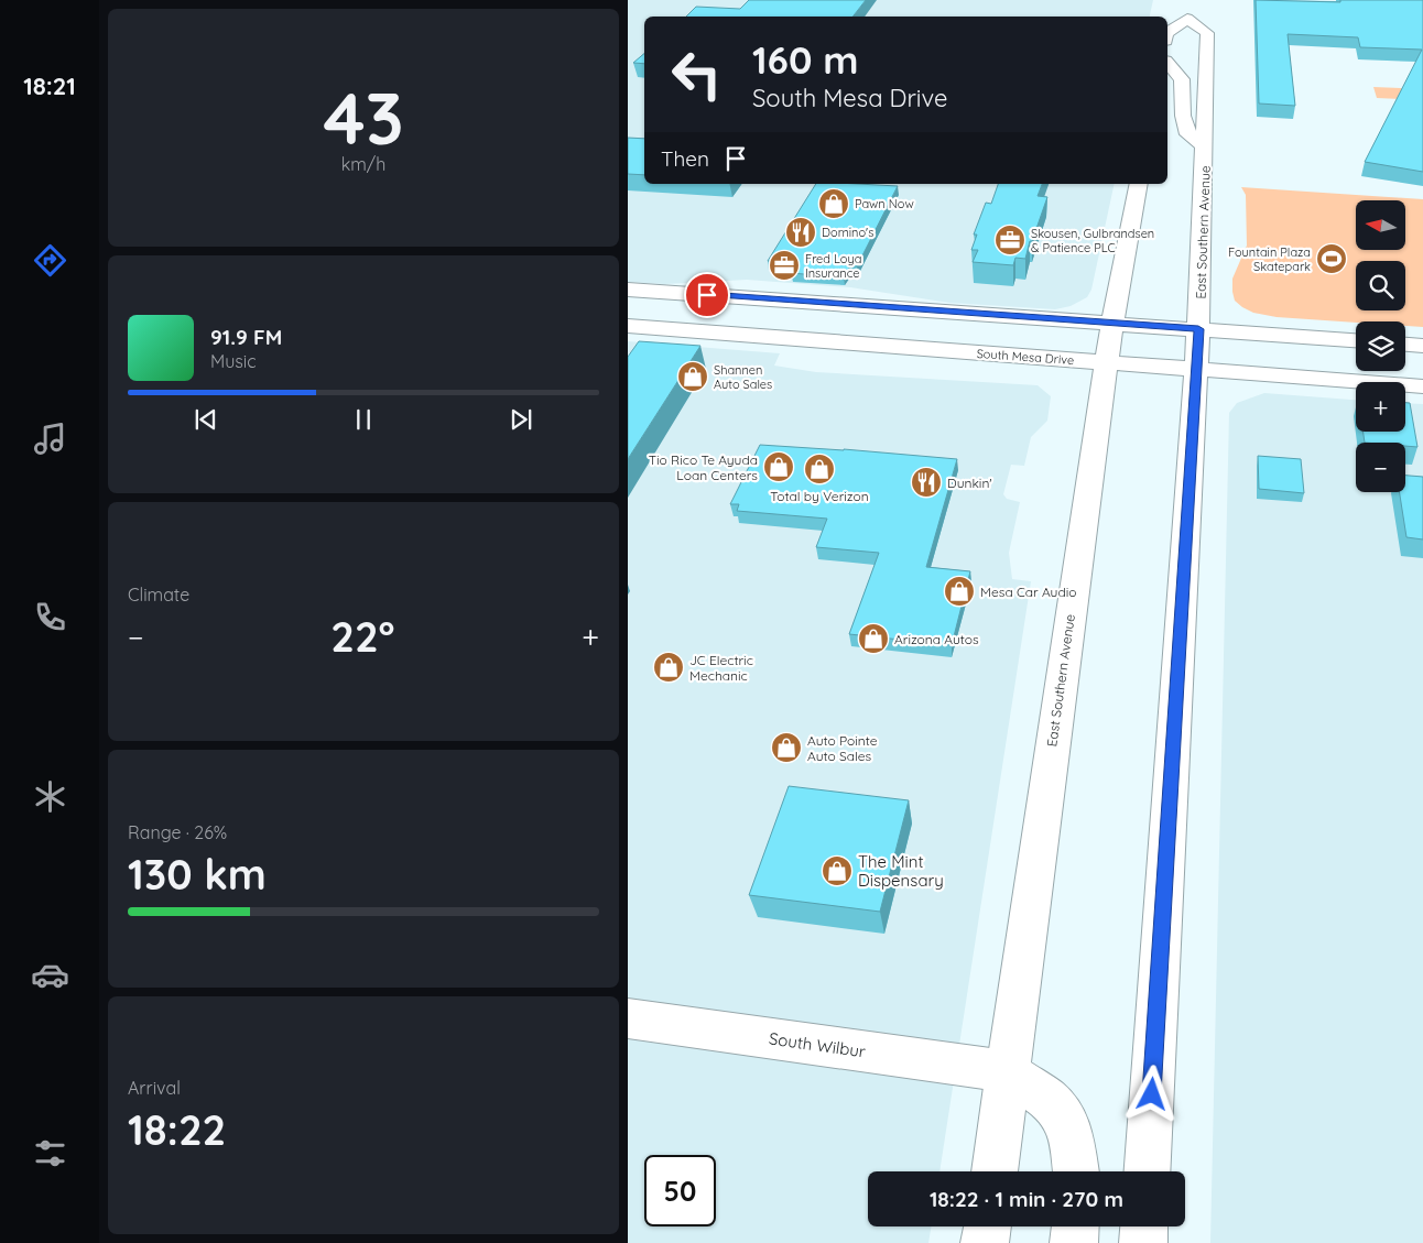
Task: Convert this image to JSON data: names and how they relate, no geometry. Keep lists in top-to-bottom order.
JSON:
{
  "streets": {
    "main road": ["East Southern Avenue", "South Mesa Drive", "South Wilbur"]
  },
  "crossings": [
    ["East Southern Avenue", "South Mesa Drive"],
    ["East Southern Avenue", "South Wilbur"]
  ],
  "places": {
    "shop": [
      "Pawn Now",
      "Shannen Auto Sales",
      "Tio Rico Te Ayuda Loan Centers",
      "Total by Verizon",
      "Mesa Car Audio",
      "Arizona Autos",
      "JC Electric Mechanic",
      "Auto Pointe Auto Sales",
      "The Mint Dispensary"
    ],
    "restaurant": ["Domino's", "Dunkin'"],
    "office": ["Skousen, Gulbrandsen & Patience PLC", "Fred Loya Insurance"],
    "sports": ["Fountain Plaza Skatepark"]
  },
  "north": "left",
  "page": {
    "tabs": "18:21",
    "tile": [
      ["43", "km/h"],
      "Climate",
      ["Range · 26%", "130 km"],
      ["Arrival", "18:22"]
    ],
    "turn": ["160 m", "South Mesa Drive"],
    "then": "Then",
    "map_buttons": ["+", "−"],
    "song": ["91.9 FM", "Music"],
    "heat": ["−", "22°", "+"],
    "limit": "50",
    "trip": "18:22 · 1 min · 270 m"
  }
}
